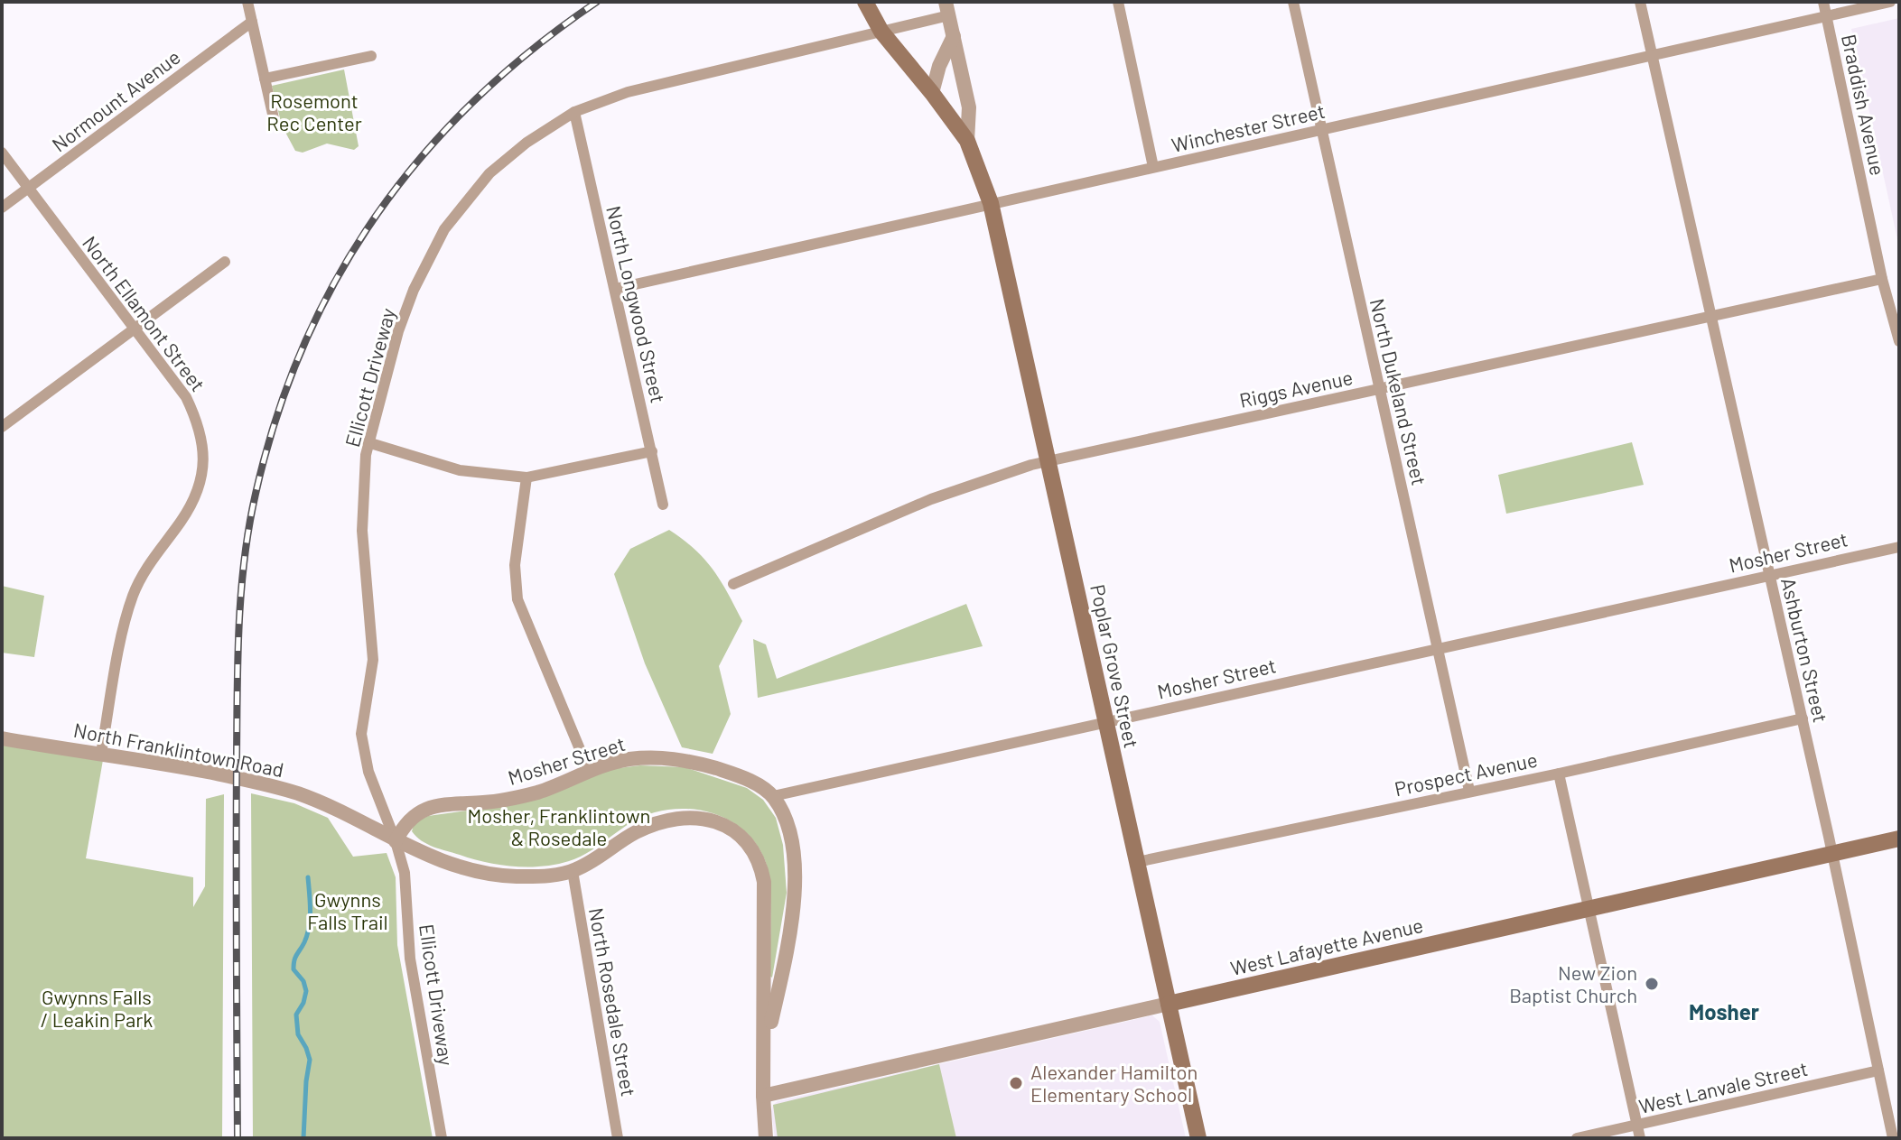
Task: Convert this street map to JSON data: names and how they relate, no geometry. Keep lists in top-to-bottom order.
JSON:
{
  "streets": {
    "main road": ["Poplar Grove Street", "West Lafayette Avenue"],
    "street": [
      "Normount Avenue",
      "Braddish Avenue",
      "Winchester Street",
      "North Longwood Street",
      "North Ellamont Street",
      "Ellicott Driveway",
      "Riggs Avenue",
      "North Dukeland Street",
      "Mosher Street",
      "Ashburton Street",
      "North Franklintown Road",
      "Prospect Avenue",
      "North Rosedale Street",
      "West Lanvale Street"
    ]
  },
  "crossings": [
    ["Normount Avenue", "North Ellamont Street"],
    ["Braddish Avenue", "Winchester Street"],
    ["Braddish Avenue", "Riggs Avenue"],
    ["Winchester Street", "North Longwood Street"],
    ["Winchester Street", "North Dukeland Street"],
    ["Winchester Street", "Ashburton Street"],
    ["Winchester Street", "Poplar Grove Street"],
    ["North Longwood Street", "Ellicott Driveway"],
    ["North Ellamont Street", "North Franklintown Road"],
    ["Ellicott Driveway", "Mosher Street"],
    ["Ellicott Driveway", "Poplar Grove Street"],
    ["Ellicott Driveway", "North Franklintown Road"],
    ["Riggs Avenue", "North Dukeland Street"],
    ["Riggs Avenue", "Ashburton Street"],
    ["Riggs Avenue", "Poplar Grove Street"],
    ["North Dukeland Street", "Mosher Street"],
    ["North Dukeland Street", "Prospect Avenue"],
    ["Mosher Street", "Ashburton Street"],
    ["Mosher Street", "Poplar Grove Street"],
    ["Mosher Street", "North Franklintown Road"],
    ["Ashburton Street", "Prospect Avenue"],
    ["Ashburton Street", "West Lafayette Avenue"],
    ["Ashburton Street", "West Lanvale Street"],
    ["Poplar Grove Street", "Prospect Avenue"],
    ["Poplar Grove Street", "West Lafayette Avenue"],
    ["North Franklintown Road", "West Lafayette Avenue"],
    ["North Franklintown Road", "North Rosedale Street"]
  ],
  "districts": ["Mosher"],
  "parks": [
    "Rosemont Rec Center",
    "Mosher, Franklintown & Rosedale",
    "Gwynns Falls Trail",
    "Gwynns Falls / Leakin Park"
  ],
  "places": ["New Zion Baptist Church", "Alexander Hamilton Elementary School"]
}
